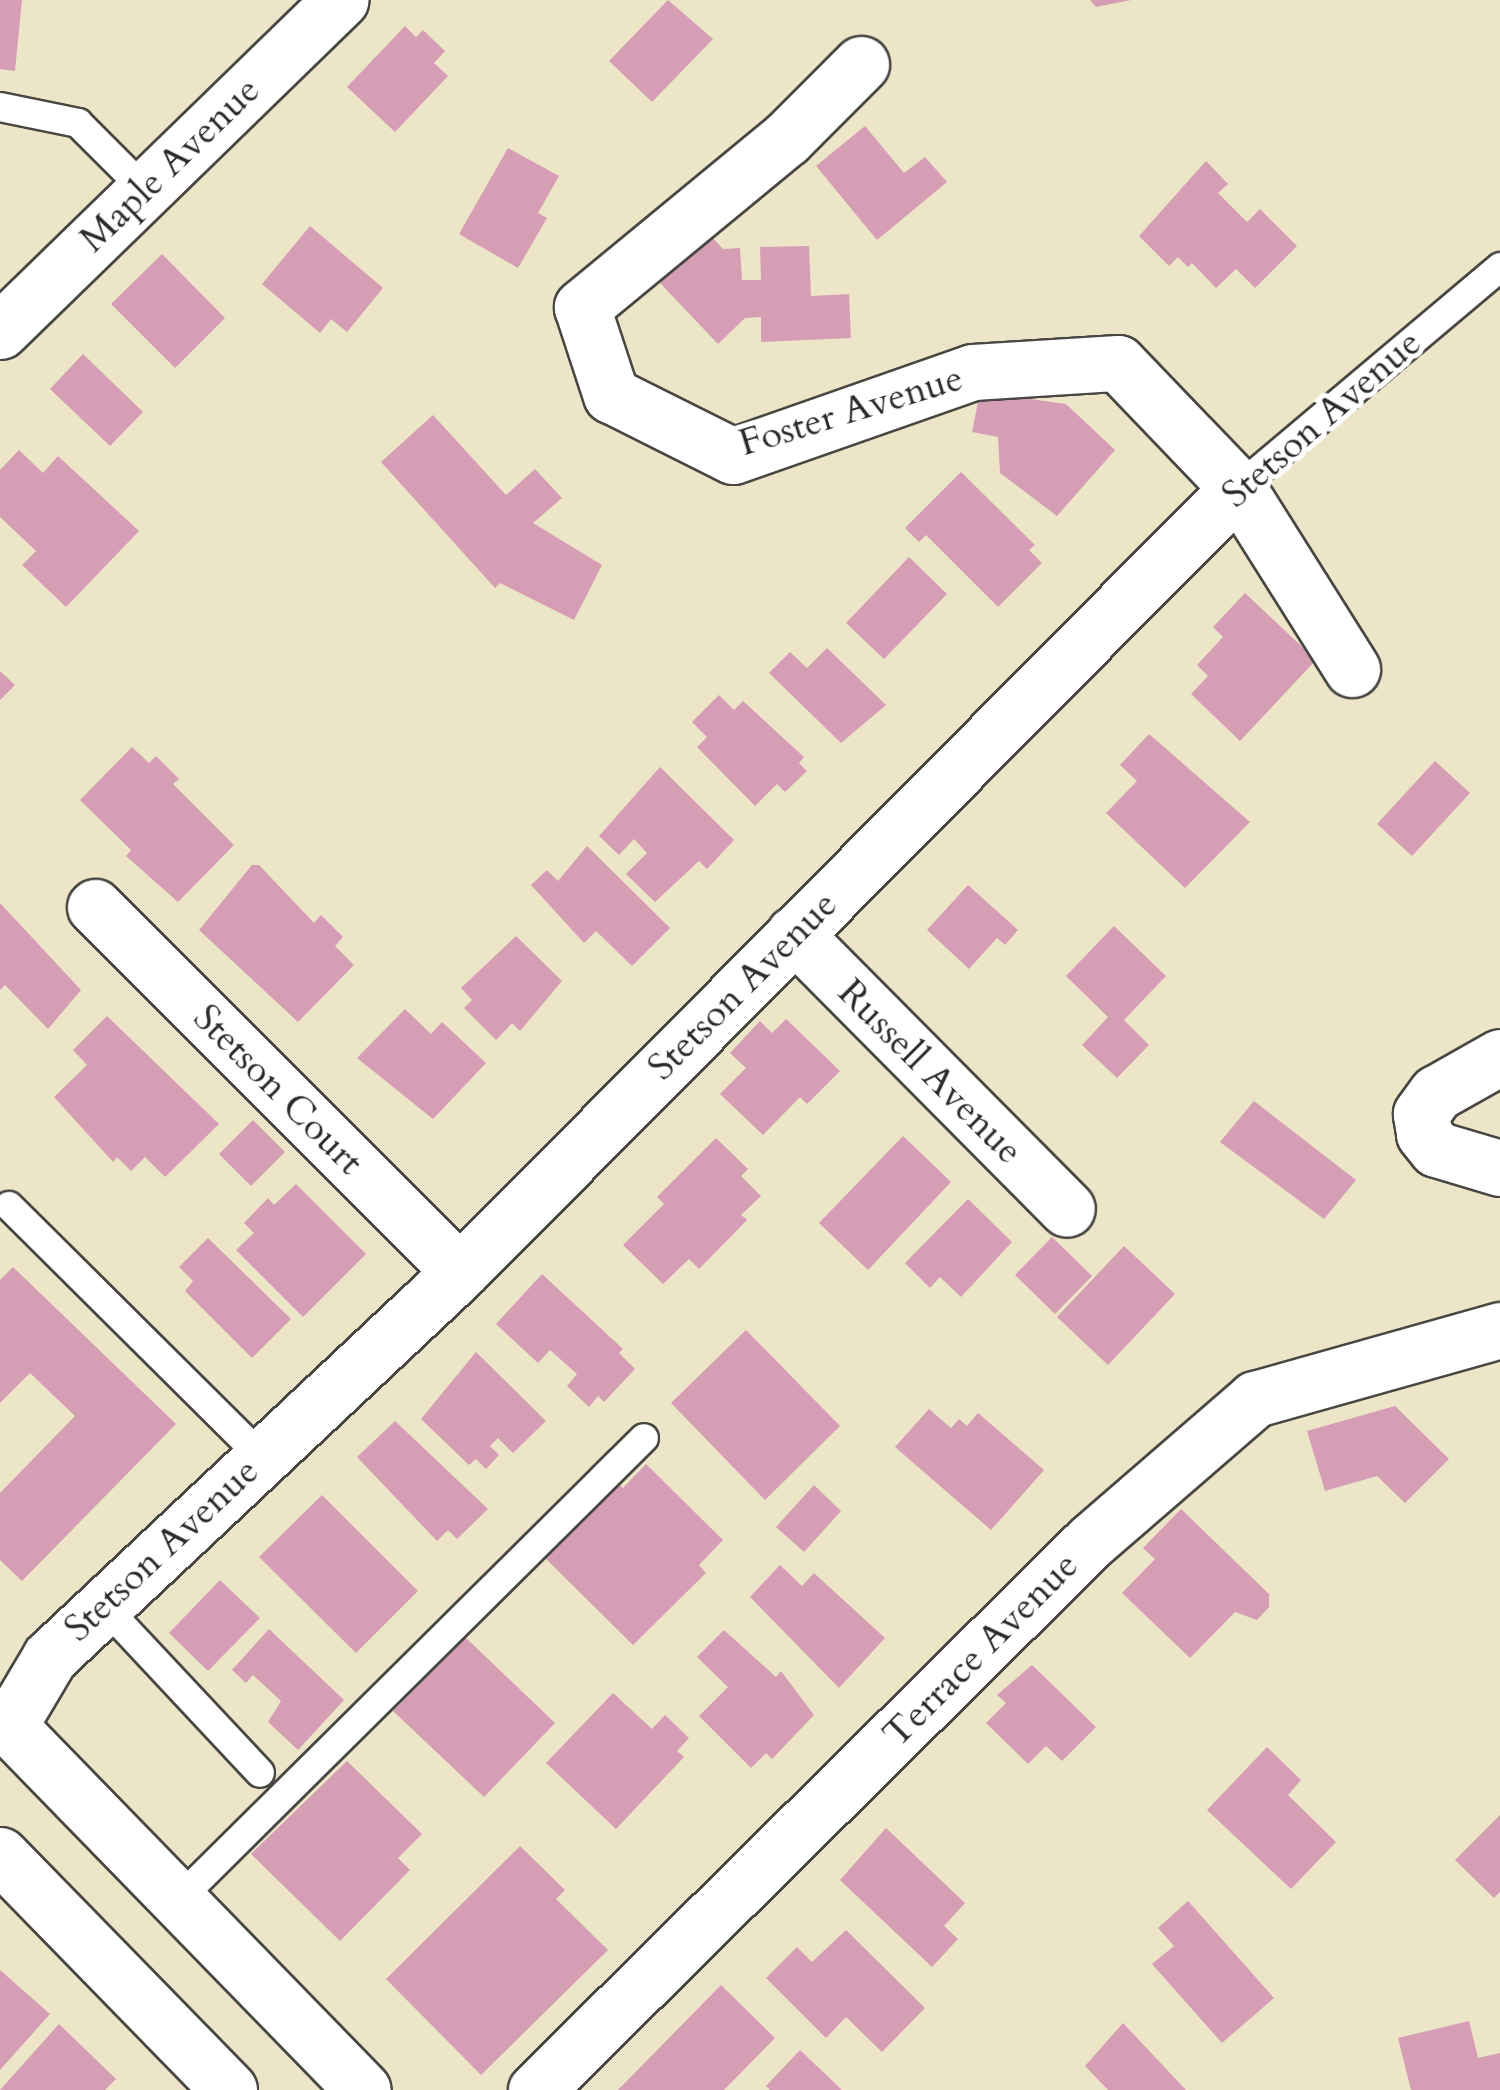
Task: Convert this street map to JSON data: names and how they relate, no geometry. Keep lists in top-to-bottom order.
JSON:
{
  "streets": {
    "street": [
      "Maple Avenue",
      "Foster Avenue",
      "Stetson Avenue",
      "Russell Avenue",
      "Stetson Court",
      "Terrace Avenue"
    ]
  },
  "crossings": [
    ["Foster Avenue", "Stetson Avenue"],
    ["Stetson Avenue", "Russell Avenue"],
    ["Stetson Avenue", "Stetson Court"]
  ]
}
